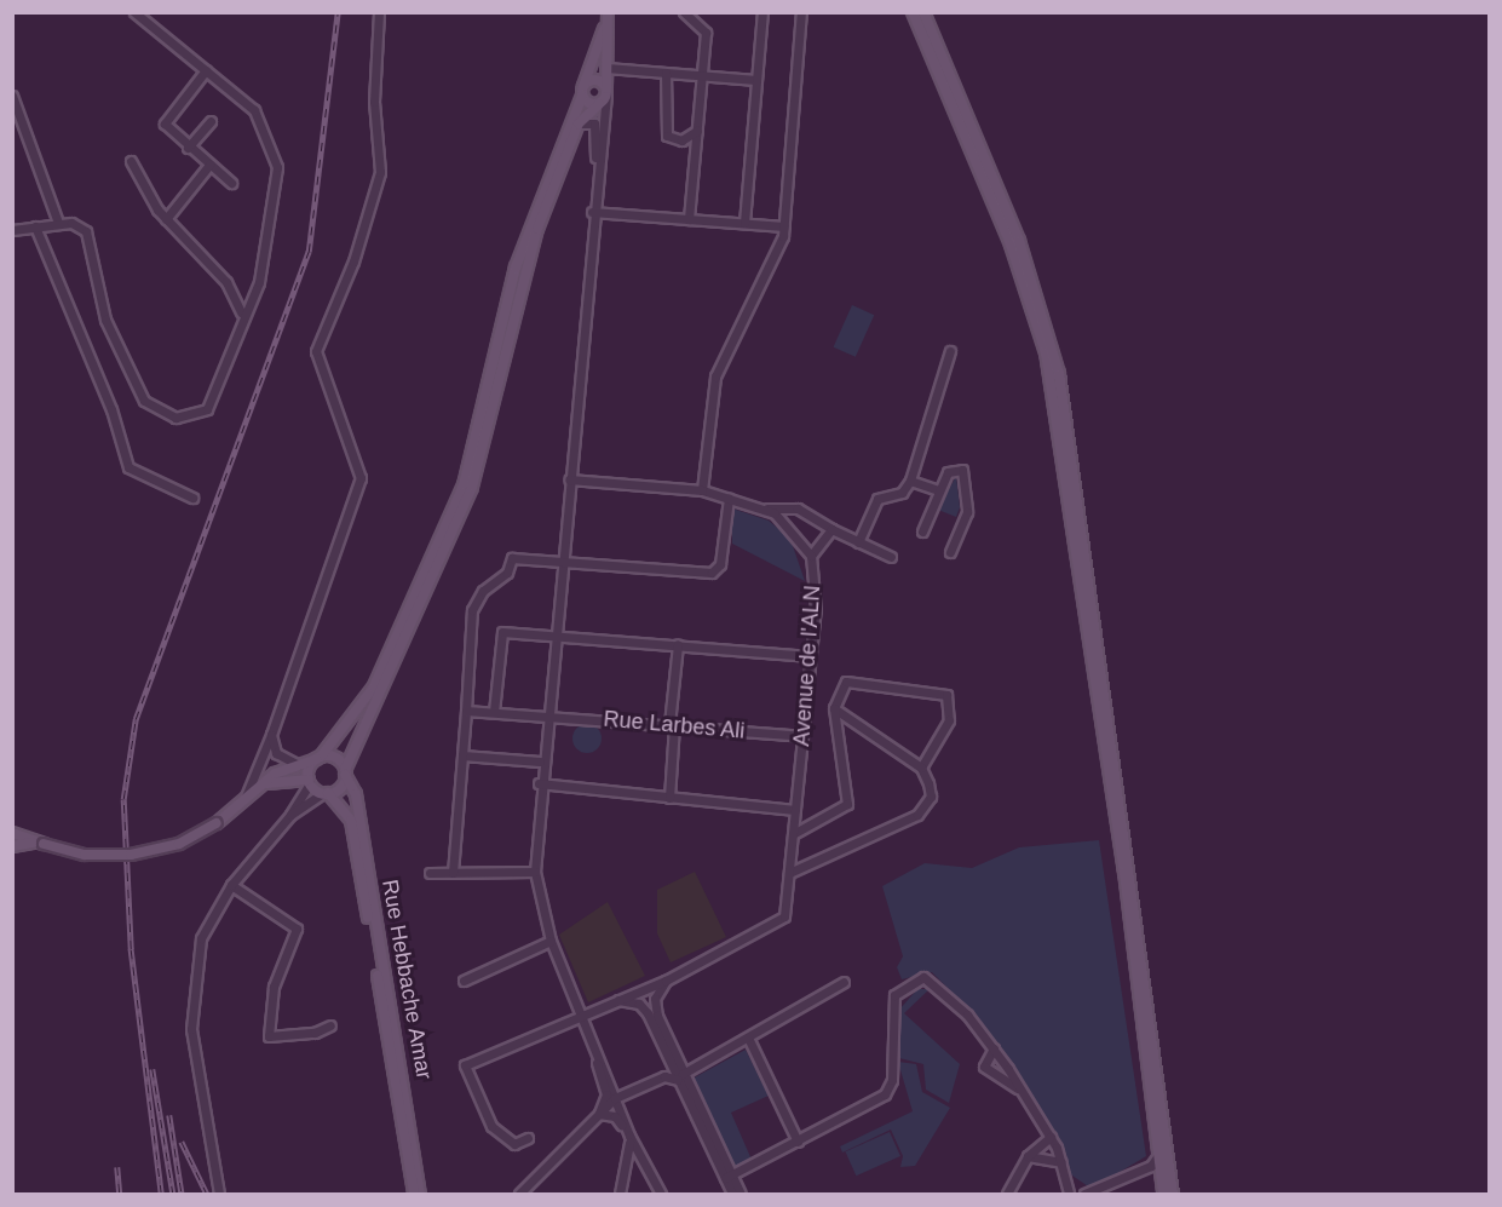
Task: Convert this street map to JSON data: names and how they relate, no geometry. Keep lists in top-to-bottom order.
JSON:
{
  "streets": {
    "main road": ["Rue Hebbache Amar"],
    "street": ["Avenue de l'ALN", "Rue Larbes Ali"]
  },
  "crossings": [
    ["Avenue de l'ALN", "Rue Larbes Ali"]
  ]
}
